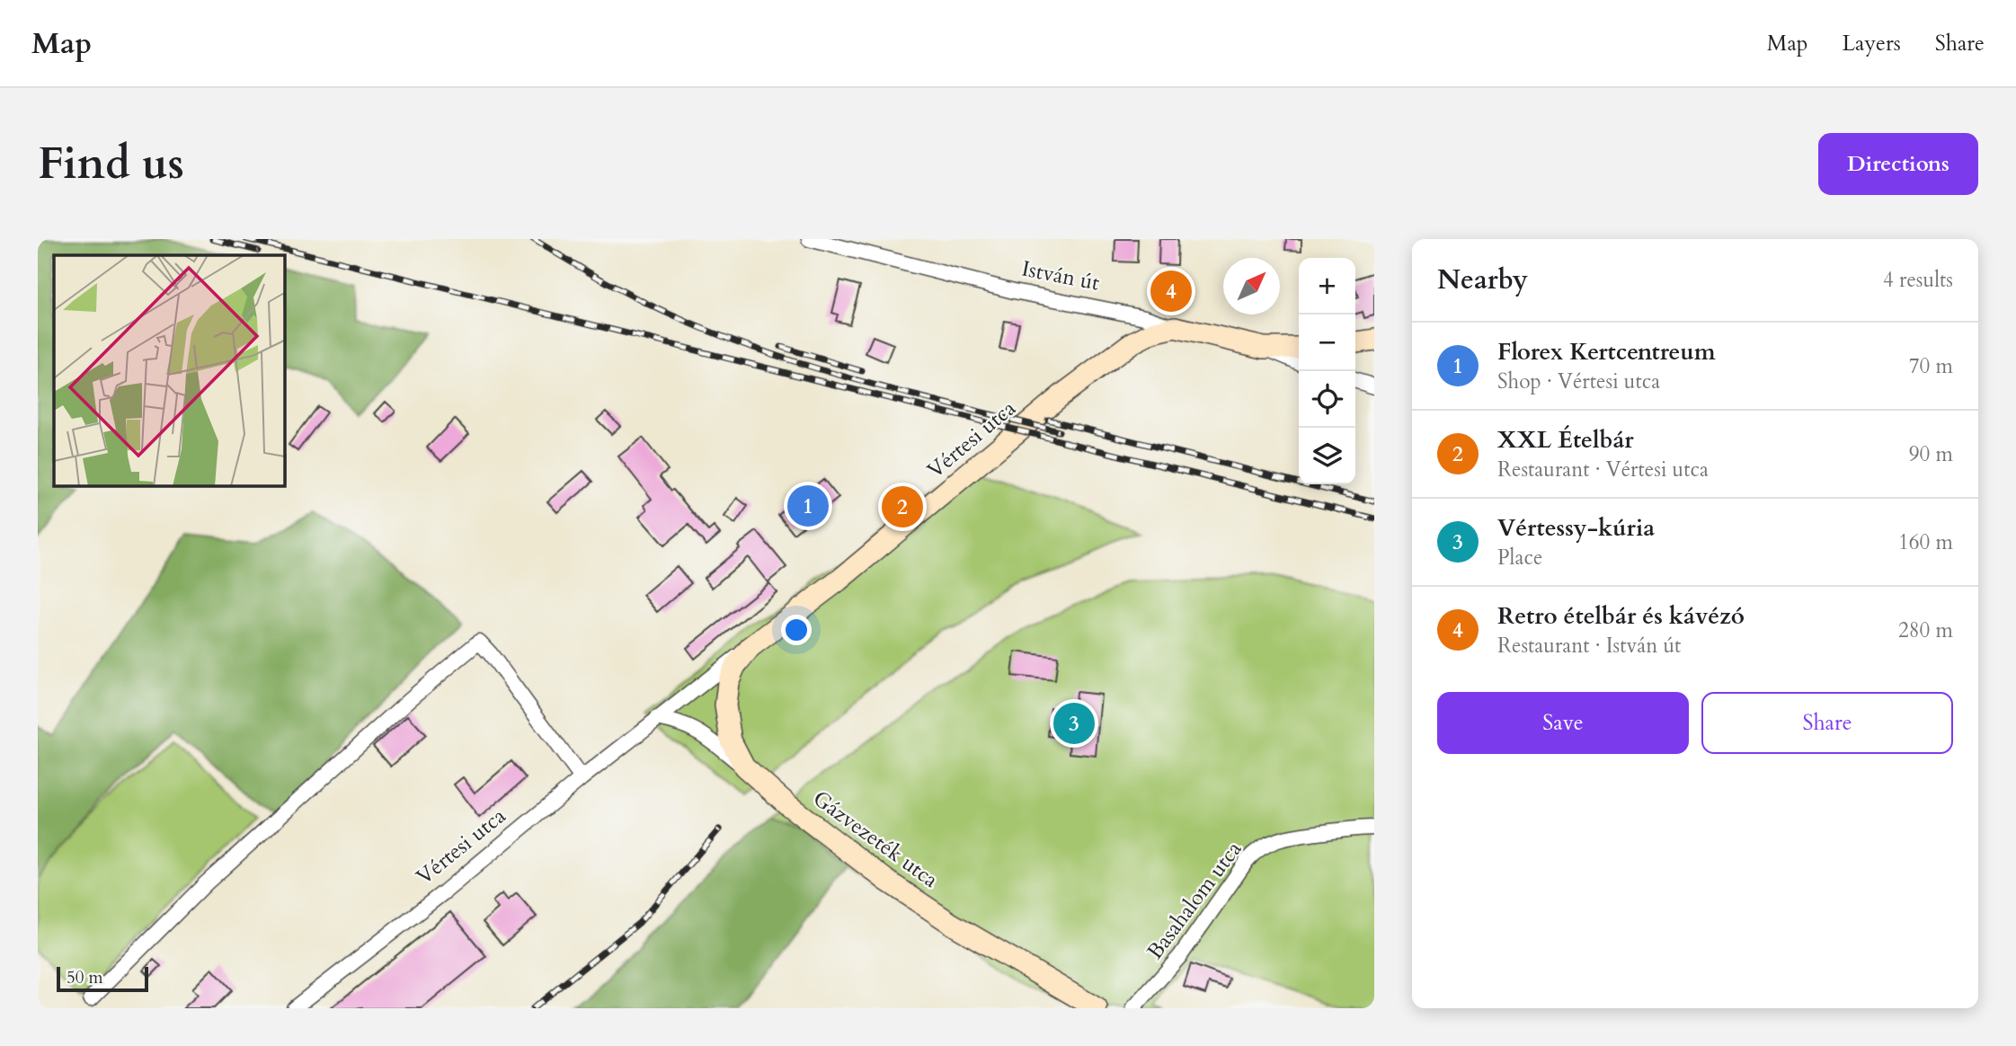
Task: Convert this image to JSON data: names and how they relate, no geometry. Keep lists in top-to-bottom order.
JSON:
{
  "streets": {
    "street": [
      "István út",
      "Vértesi utca",
      "Gázvezeték utca",
      "Basahalom utca"
    ]
  },
  "crossings": [
    ["István út", "Vértesi utca"],
    ["Vértesi utca", "Gázvezeték utca"]
  ],
  "scale_bar": "50 m",
  "north": "top right",
  "page": {
    "header": "Map",
    "nav": ["Map", "Layers", "Share"],
    "buttons": [
      "Directions",
      ["Save", "Share"]
    ],
    "title": "Find us",
    "heading": ["Nearby", "4 results"],
    "map_buttons": ["+", "−"],
    "pins": [
      "4",
      "1",
      "2",
      "3"
    ],
    "list": [
      {
        "mark": "1",
        "name": "Florex Kertcentreum",
        "note": "Shop · Vértesi utca",
        "value": "70 m"
      },
      {
        "mark": "2",
        "name": "XXL Ételbár",
        "note": "Restaurant · Vértesi utca",
        "value": "90 m"
      },
      {
        "mark": "3",
        "name": "Vértessy-kúria",
        "note": "Place",
        "value": "160 m"
      },
      {
        "mark": "4",
        "name": "Retro ételbár és kávézó",
        "note": "Restaurant · István út",
        "value": "280 m"
      }
    ],
    "scale": "50 m"
  }
}
